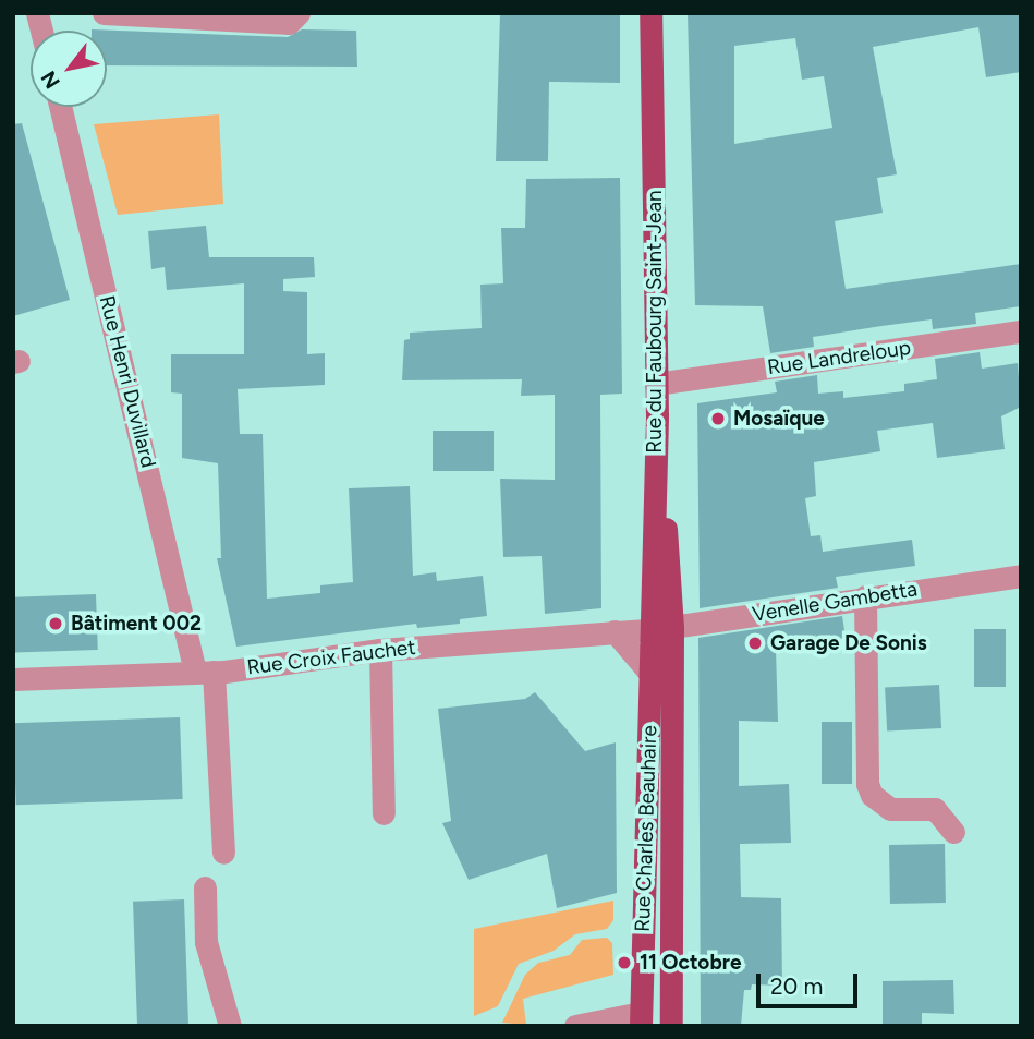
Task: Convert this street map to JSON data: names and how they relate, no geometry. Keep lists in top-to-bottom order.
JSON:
{
  "streets": {
    "main road": ["Rue du Faubourg Saint-Jean", "Rue Charles Beauhaire"],
    "street": [
      "Rue Landreloup",
      "Rue Henri Duvillard",
      "Venelle Gambetta",
      "Rue Croix Fauchet"
    ]
  },
  "crossings": [
    ["Rue du Faubourg Saint-Jean", "Rue Landreloup"],
    ["Rue du Faubourg Saint-Jean", "Venelle Gambetta"],
    ["Rue du Faubourg Saint-Jean", "Rue Croix Fauchet"],
    ["Rue du Faubourg Saint-Jean", "Rue Charles Beauhaire"],
    ["Rue Henri Duvillard", "Rue Croix Fauchet"],
    ["Venelle Gambetta", "Rue Croix Fauchet"],
    ["Venelle Gambetta", "Rue Charles Beauhaire"],
    ["Rue Croix Fauchet", "Rue Charles Beauhaire"]
  ],
  "places": [
    "Mosaïque",
    "Bâtiment 002",
    "Garage De Sonis",
    "11 Octobre"
  ],
  "scale_bar": "20 m",
  "north": "bottom left"
}
